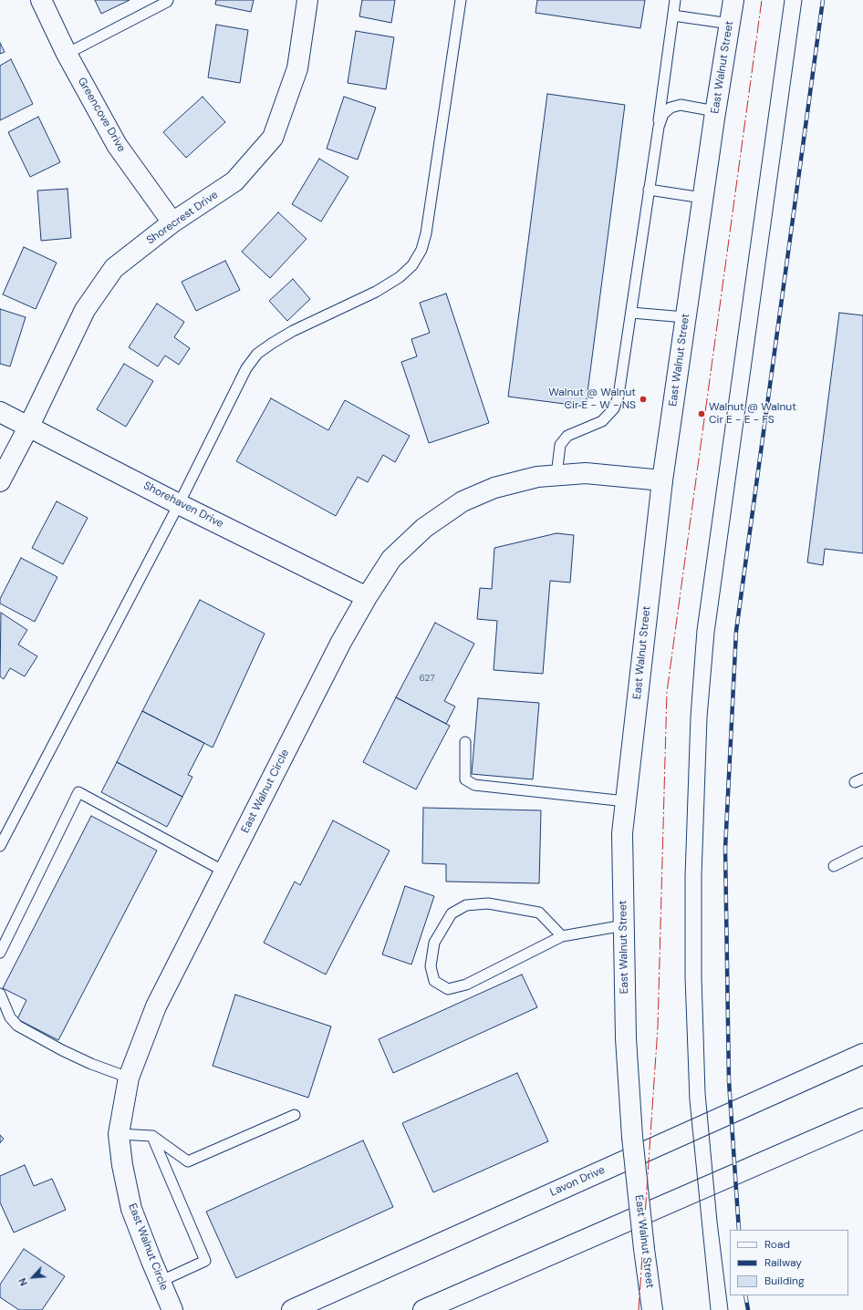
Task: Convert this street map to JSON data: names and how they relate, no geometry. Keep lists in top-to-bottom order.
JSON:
{
  "streets": {
    "street": [
      "East Walnut Street",
      "Greencove Drive",
      "Shorecrest Drive",
      "Shorehaven Drive",
      "East Walnut Circle",
      "Lavon Drive"
    ]
  },
  "crossings": [
    ["East Walnut Street", "East Walnut Circle"],
    ["Greencove Drive", "Shorecrest Drive"],
    ["Shorecrest Drive", "Shorehaven Drive"],
    ["Shorehaven Drive", "East Walnut Circle"]
  ],
  "places": ["Walnut @ Walnut Cir E - W - NS", "Walnut @ Walnut Cir E - E - FS"],
  "house_numbers": ["627"],
  "legend": ["Road", "Railway", "Building"],
  "north": "bottom left"
}
